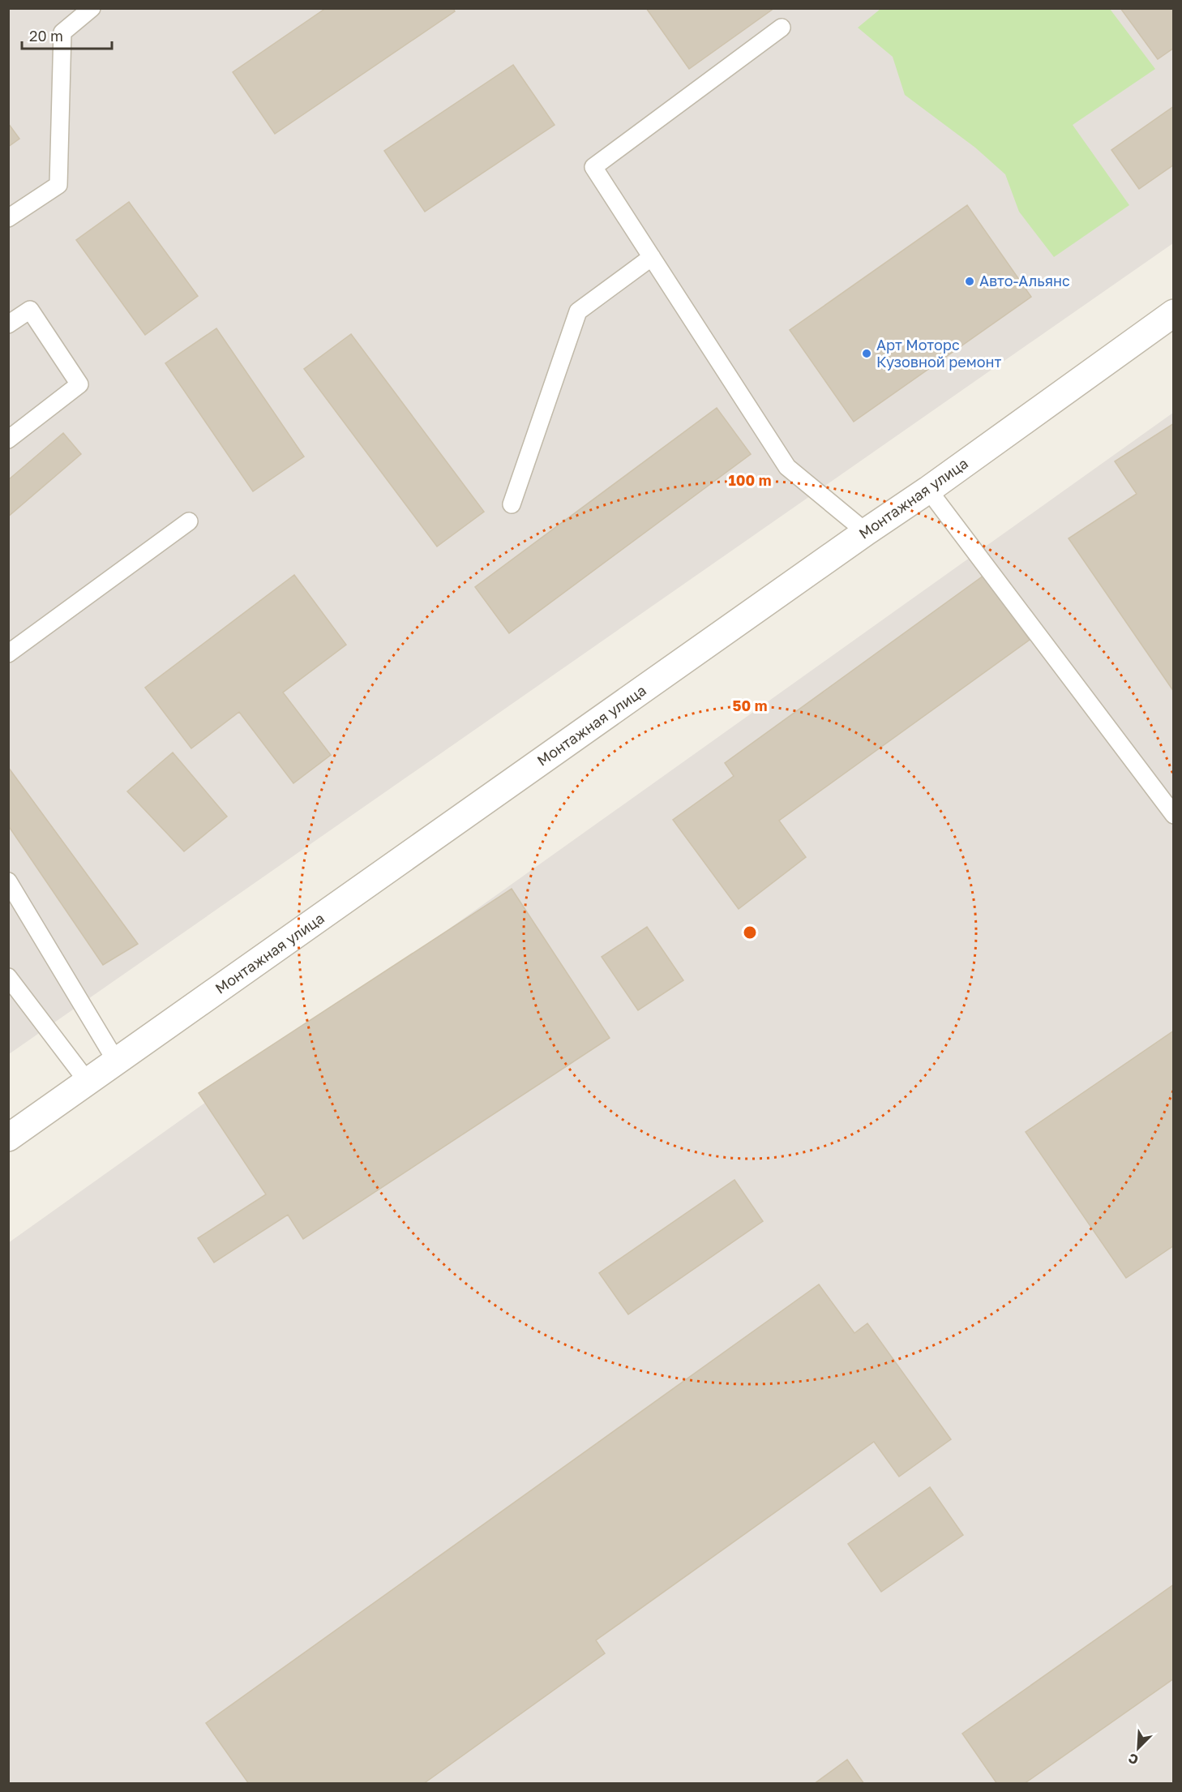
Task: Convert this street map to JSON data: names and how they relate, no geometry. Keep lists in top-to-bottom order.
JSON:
{
  "streets": {
    "street": ["Монтажная улица"]
  },
  "places": ["Авто-Альянс", "Арт Моторс Кузовной ремонт"],
  "scale_bar": "20 m",
  "north": "bottom left",
  "rings": ["100 m", "50 m"]
}
